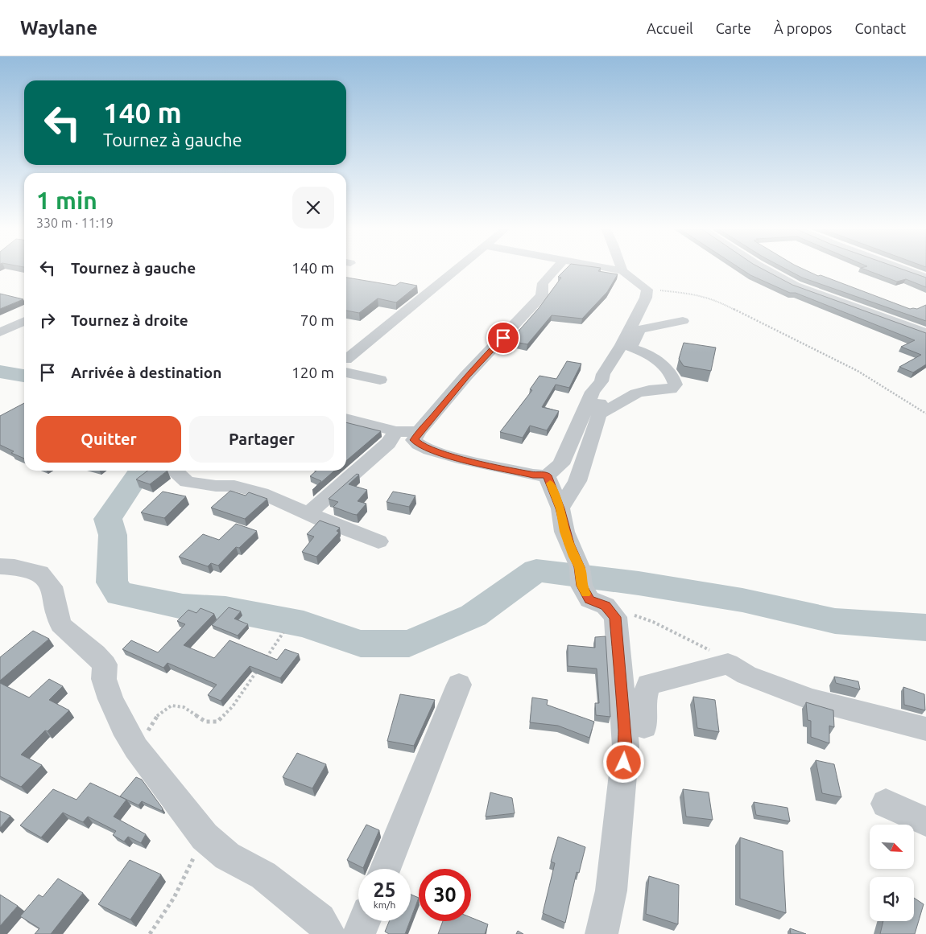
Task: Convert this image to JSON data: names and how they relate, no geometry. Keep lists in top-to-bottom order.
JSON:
{
  "north": "bottom right",
  "page": {
    "header": "Waylane",
    "nav": [
      "Accueil",
      "Carte",
      "À propos",
      "Contact"
    ],
    "turn": ["140 m", "Tournez à gauche"],
    "heading": ["1 min", "330 m · 11:19"],
    "list": [
      {
        "name": "Tournez à gauche",
        "value": "140 m"
      },
      {
        "name": "Tournez à droite",
        "value": "70 m"
      },
      {
        "name": "Arrivée à destination",
        "value": "120 m"
      }
    ],
    "buttons": ["Quitter", "Partager"],
    "speed": "25 km/h",
    "limit": "30"
  }
}
